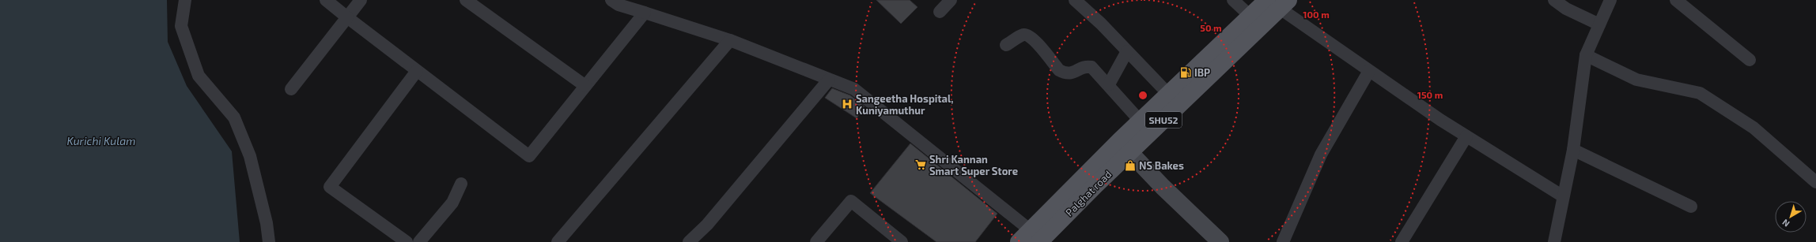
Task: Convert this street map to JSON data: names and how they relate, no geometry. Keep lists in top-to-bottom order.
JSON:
{
  "streets": {
    "main road": ["SHU52", "Palghat road"]
  },
  "water": ["Kurichi Kulam"],
  "places": {
    "fuel station": ["IBP"],
    "hospital": ["Sangeetha Hospital, Kuniyamuthur"],
    "supermarket": ["Shri Kannan Smart Super Store"],
    "shop": ["NS Bakes"]
  },
  "north": "bottom left",
  "rings": ["100 m", "50 m", "150 m"]
}
